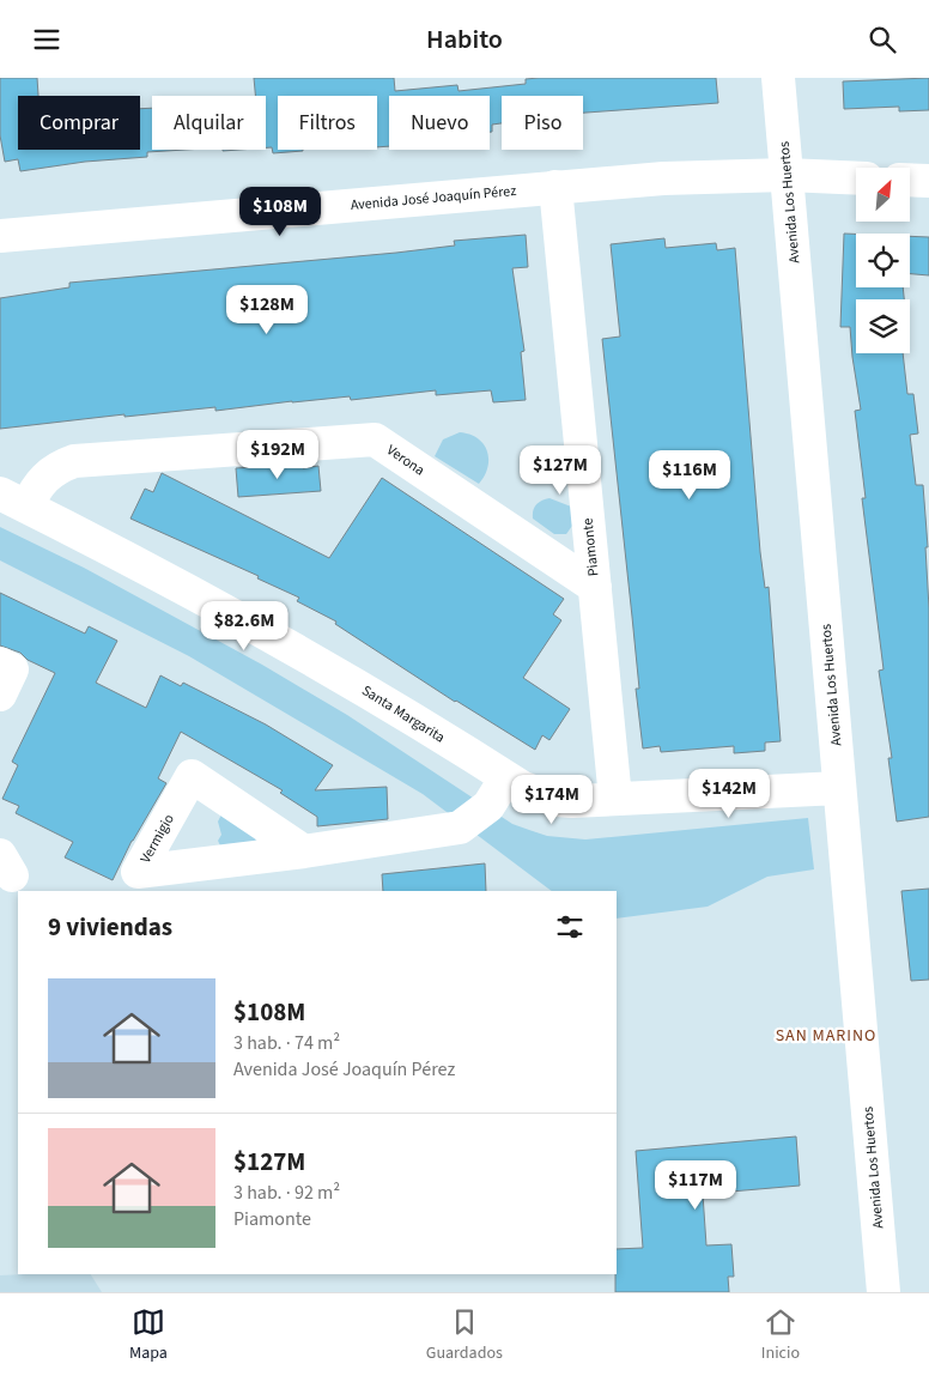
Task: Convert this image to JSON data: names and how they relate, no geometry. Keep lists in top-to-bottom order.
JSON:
{
  "streets": {
    "street": [
      "Avenida José Joaquín Pérez",
      "Avenida Los Huertos",
      "Verona",
      "Piamonte",
      "Santa Margarita",
      "Vermigio"
    ]
  },
  "crossings": [
    ["Avenida José Joaquín Pérez", "Avenida Los Huertos"],
    ["Avenida José Joaquín Pérez", "Piamonte"],
    ["Avenida Los Huertos", "Santa Margarita"],
    ["Verona", "Piamonte"],
    ["Verona", "Santa Margarita"],
    ["Piamonte", "Santa Margarita"],
    ["Santa Margarita", "Vermigio"]
  ],
  "districts": ["SAN MARINO"],
  "north": "top right",
  "page": {
    "header": "Habito",
    "chip": [
      "Comprar",
      "Alquilar",
      "Filtros",
      "Nuevo",
      "Piso"
    ],
    "price": [
      "$108M",
      "$128M",
      "$192M",
      "$127M",
      "$116M",
      "$82.6M",
      "$142M",
      "$174M",
      "$117M"
    ],
    "heading": "9 viviendas",
    "list": [
      {
        "name": "$108M",
        "note": "3 hab. · 74 m² · Avenida José Joaquín Pérez"
      },
      {
        "name": "$127M",
        "note": "3 hab. · 92 m² · Piamonte"
      }
    ],
    "tabs": ["Mapa", "Guardados", "Inicio"]
  }
}
